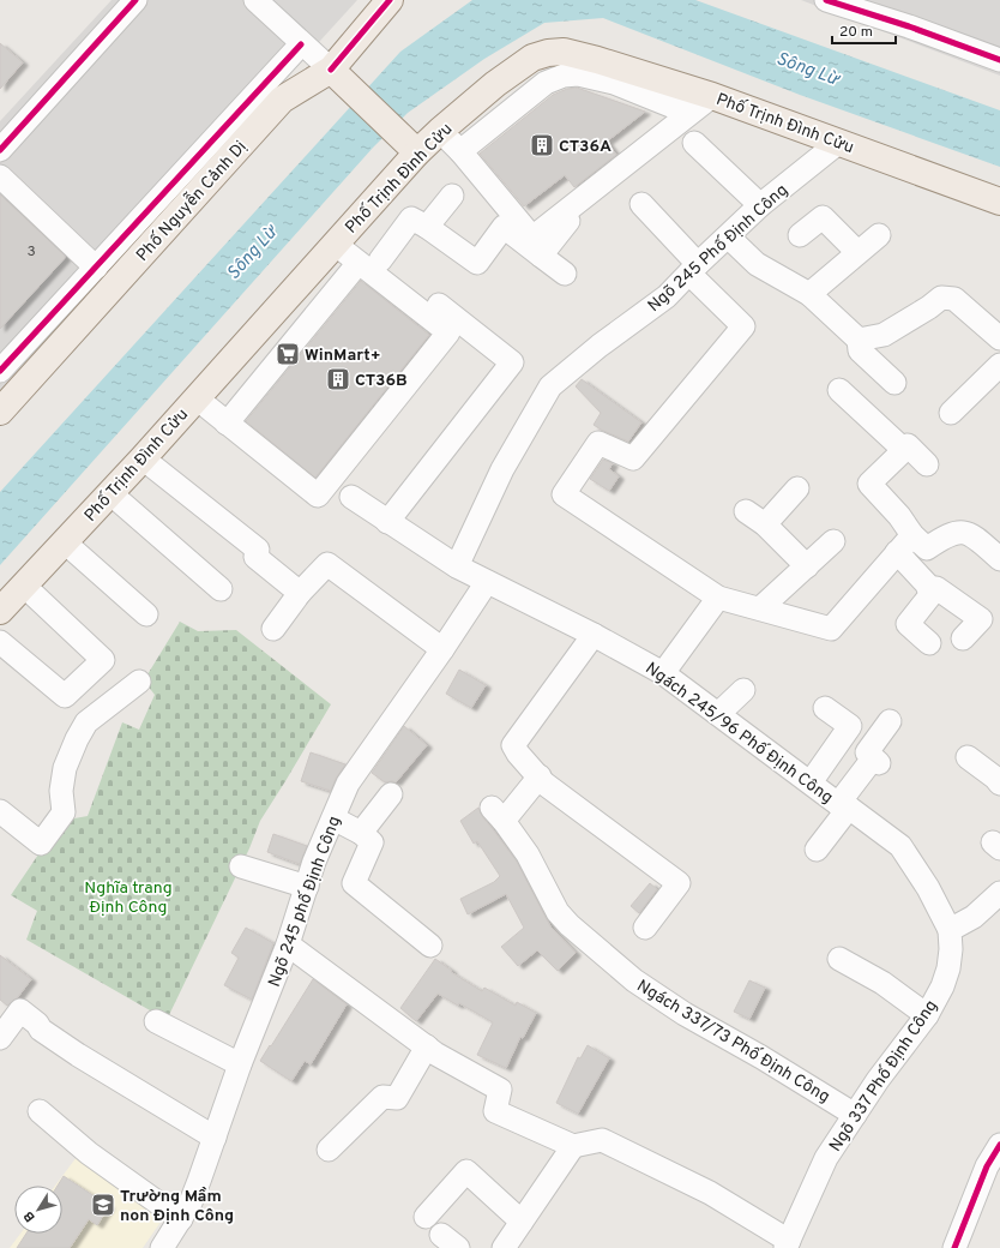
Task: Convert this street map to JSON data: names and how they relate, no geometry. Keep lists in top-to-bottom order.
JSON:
{
  "streets": {
    "main road": ["Phố Trịnh Đình Cửu", "Phố Nguyễn Cảnh Dị"],
    "street": [
      "Ngõ 245 Phố Định Công",
      "Ngách 245/96 Phố Định Công",
      "Ngõ 245 phố Định Công",
      "Ngách 337/73 Phố Định Công",
      "Ngõ 337 Phố Định Công"
    ]
  },
  "crossings": [
    ["Phố Trịnh Đình Cửu", "Ngõ 245 Phố Định Công"],
    ["Ngách 245/96 Phố Định Công", "Ngõ 245 phố Định Công"],
    ["Ngách 245/96 Phố Định Công", "Ngõ 337 Phố Định Công"],
    ["Ngách 337/73 Phố Định Công", "Ngõ 337 Phố Định Công"]
  ],
  "water": ["Sông Lừ"],
  "parks": ["Nghĩa trang Định Công"],
  "places": {
    "building": ["CT36A", "CT36B"],
    "supermarket": ["WinMart+"],
    "school or university": ["Trường Mầm non Định Công"]
  },
  "house_numbers": ["3"],
  "scale_bar": "20 m",
  "north": "bottom left"
}
